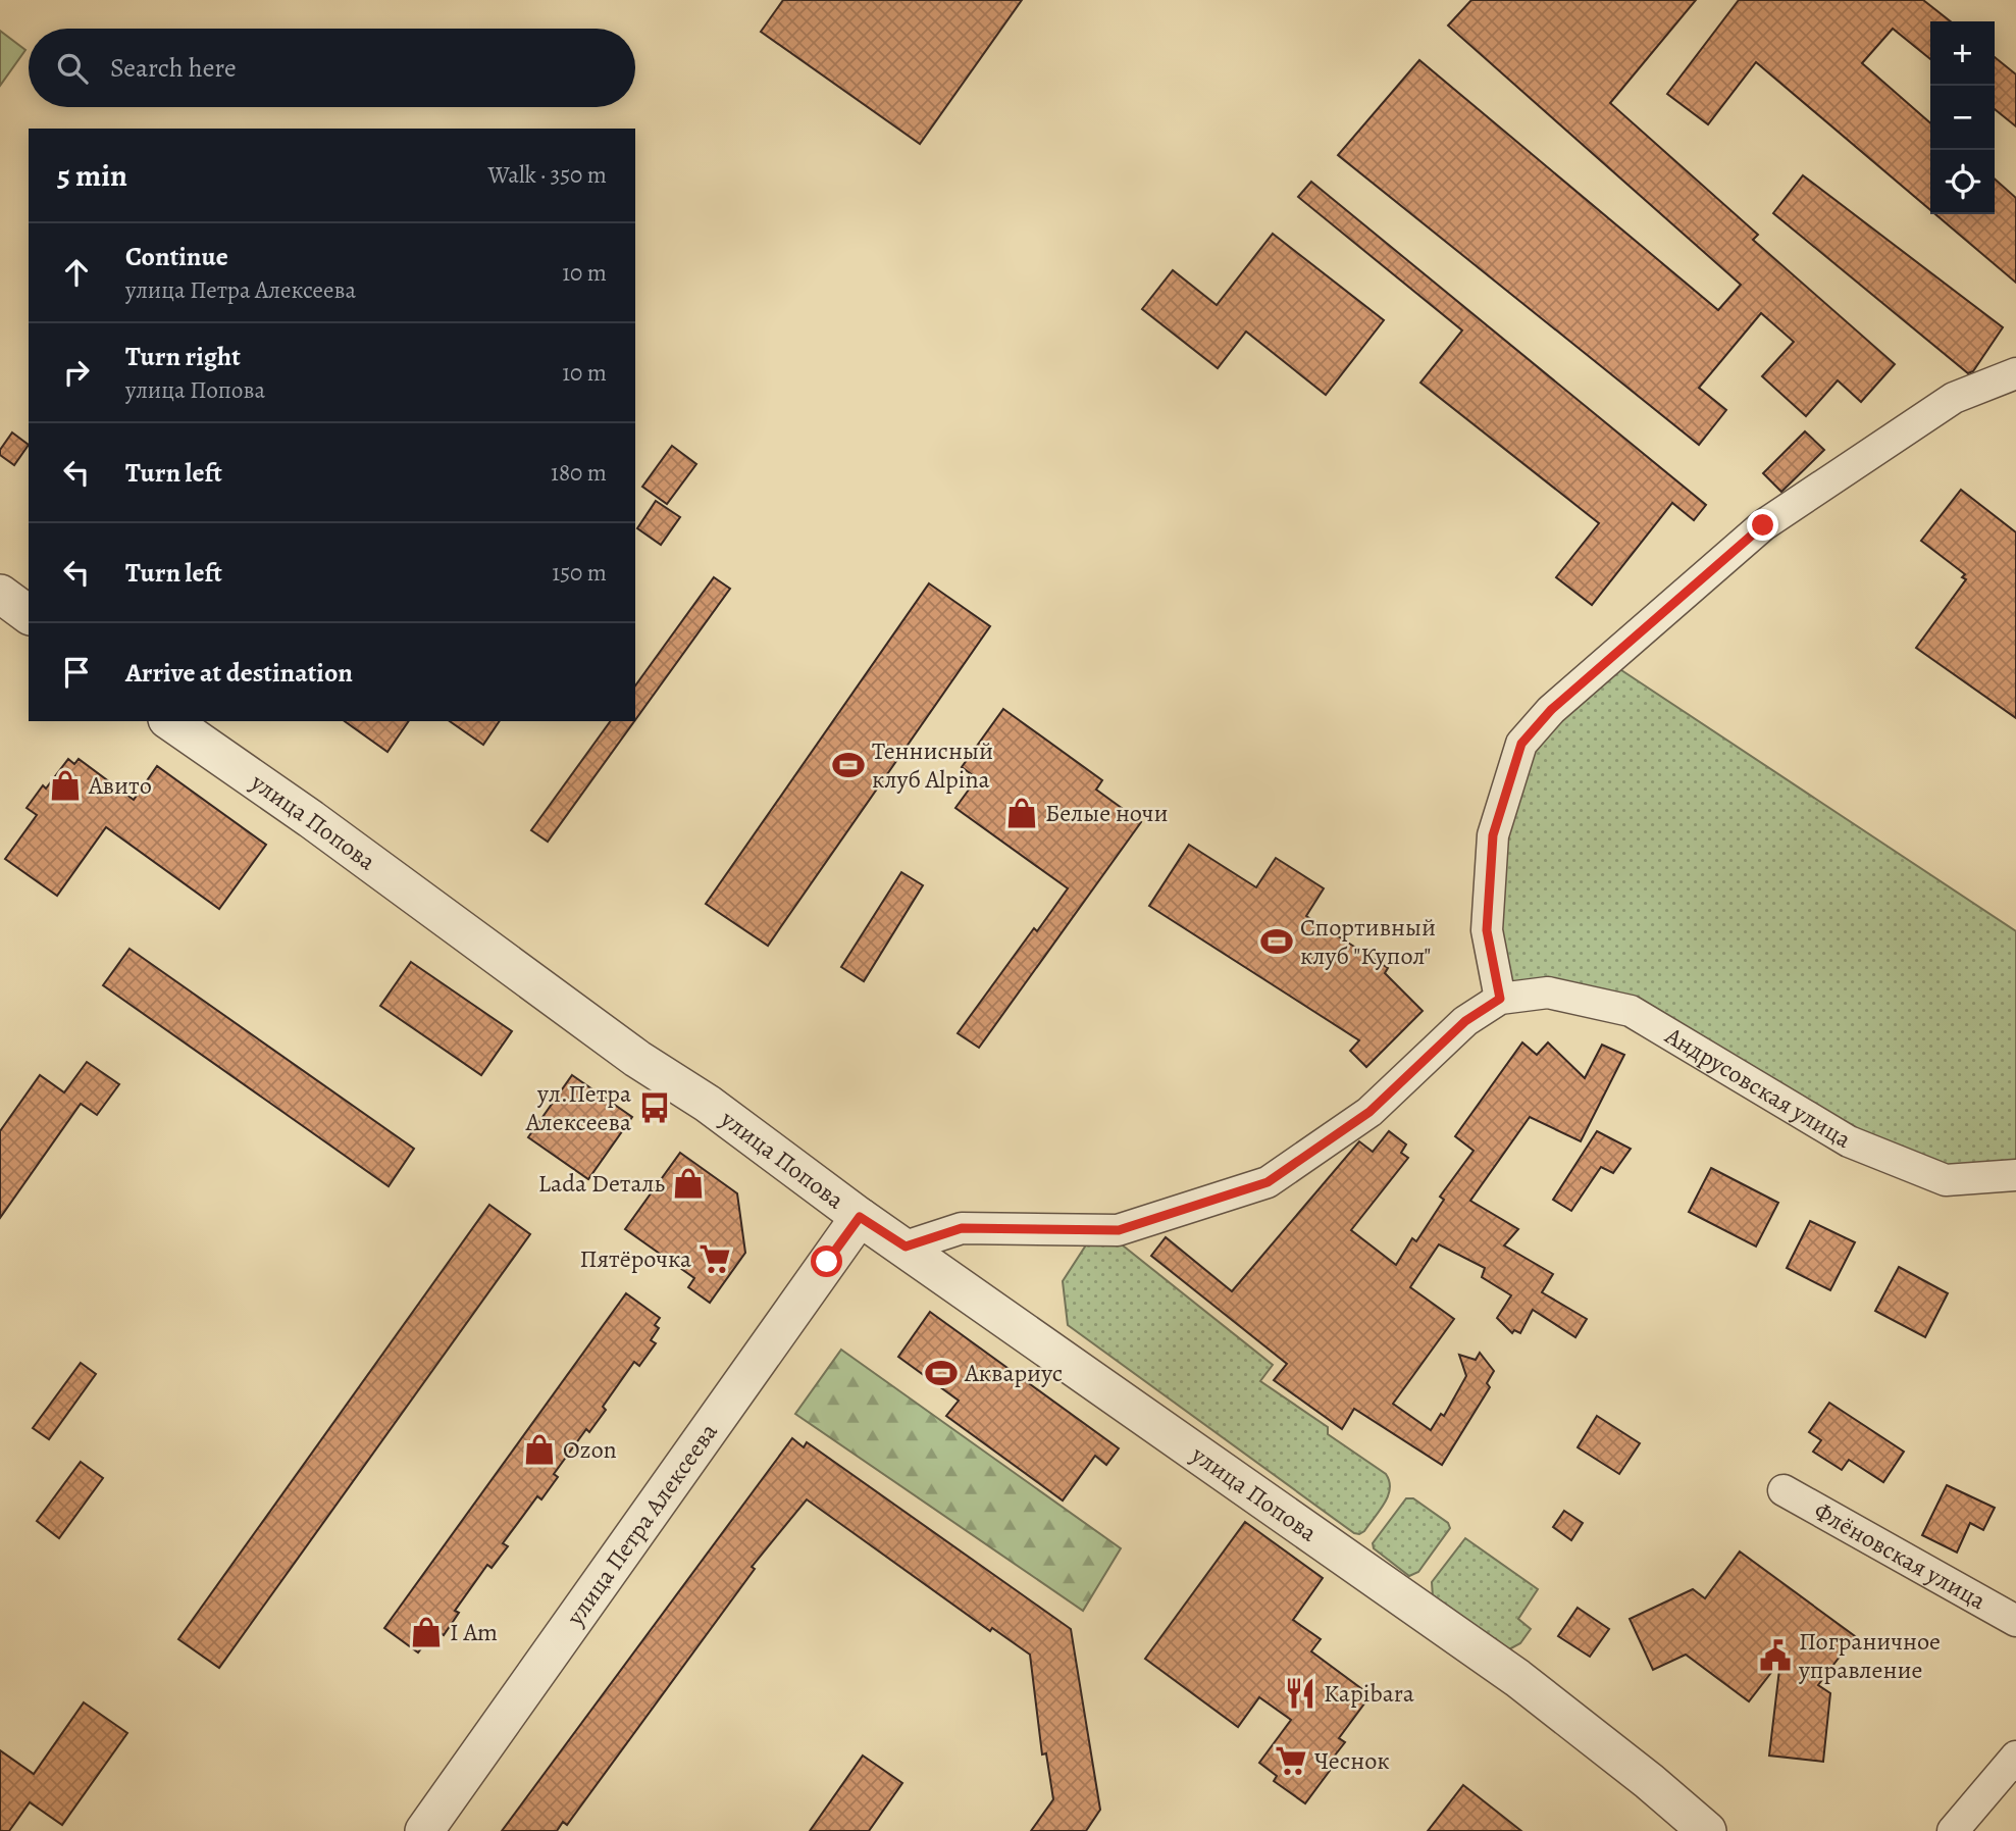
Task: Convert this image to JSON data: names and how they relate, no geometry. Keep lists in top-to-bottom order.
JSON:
{
  "streets": {
    "street": [
      "улица Попова",
      "Андрусовская улица",
      "улица Петра Алексеева",
      "Флёновская улица"
    ]
  },
  "crossings": [
    ["улица Попова", "улица Петра Алексеева"]
  ],
  "places": {
    "sports": ["Теннисный клуб Alpina", "Спортивный клуб \"Купол\"", "Аквариус"],
    "shop": [
      "Авито",
      "Белые ночи",
      "Lada Dеталь",
      "Ozon",
      "I Am"
    ],
    "bus stop": ["ул.Петра Алексеева"],
    "supermarket": ["Пятёрочка", "Чеснок"],
    "public building": ["Пограничное управление"],
    "restaurant": ["Kapibara"]
  },
  "page": {
    "map_buttons": ["+", "−"],
    "search": "Search here",
    "heading": ["5 min", "Walk · 350 m"],
    "list": [
      ["Continue", "улица Петра Алексеева", "10 m"],
      ["Turn right", "улица Попова", "10 m"],
      ["Turn left", "180 m"],
      ["Turn left", "150 m"],
      "Arrive at destination"
    ]
  }
}
